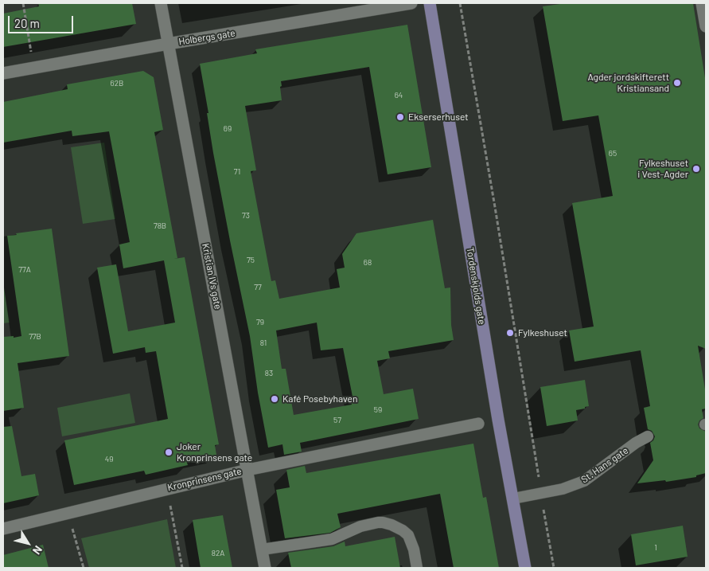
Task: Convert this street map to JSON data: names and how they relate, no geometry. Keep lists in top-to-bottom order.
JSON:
{
  "streets": {
    "street": [
      "Holbergs gate",
      "Kristian IVs gate",
      "Tordenskjolds gate",
      "Kronprinsens gate"
    ],
    "lane": ["St. Hans gate"]
  },
  "crossings": [
    ["Holbergs gate", "Kristian IVs gate"],
    ["Kristian IVs gate", "Kronprinsens gate"],
    ["Tordenskjolds gate", "St. Hans gate"]
  ],
  "places": [
    "Agder jordskifterett Kristiansand",
    "Ekserserhuset",
    "Fylkeshuset i Vest-Agder",
    "Fylkeshuset",
    "Kafé Posebyhaven",
    "Joker Kronprinsens gate"
  ],
  "house_numbers": [
    "62B",
    "64",
    "69",
    "65",
    "71",
    "73",
    "78B",
    "75",
    "68",
    "77A",
    "77",
    "79",
    "77B",
    "81",
    "83",
    "59",
    "57",
    "49",
    "1",
    "82A"
  ],
  "scale_bar": "20 m",
  "north": "bottom right"
}
